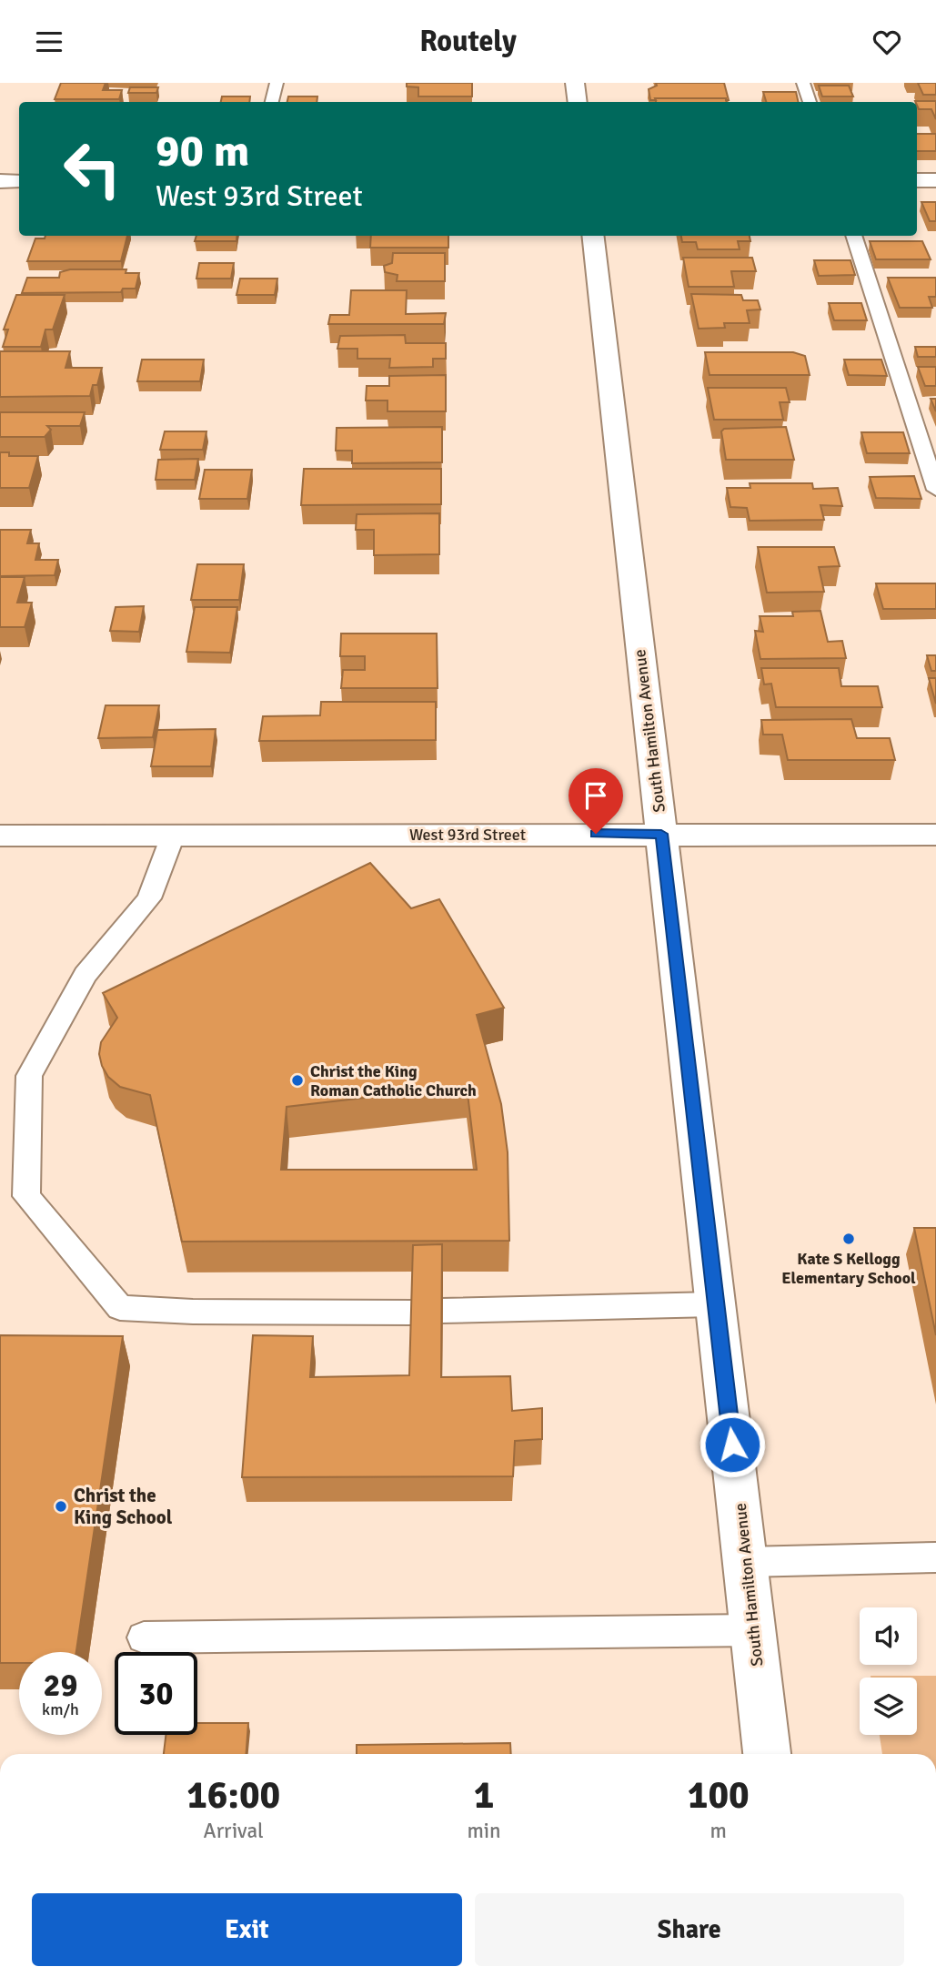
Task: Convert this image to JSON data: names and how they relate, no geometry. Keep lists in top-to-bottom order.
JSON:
{
  "streets": {
    "street": ["South Hamilton Avenue", "West 93rd Street"]
  },
  "crossings": [
    ["South Hamilton Avenue", "West 93rd Street"]
  ],
  "places": ["Christ the King Roman Catholic Church", "Kate S Kellogg Elementary School", "Christ the King School"],
  "page": {
    "header": "Routely",
    "turn": ["90 m", "West 93rd Street"],
    "speed": "29 km/h",
    "limit": "30",
    "eta": [
      "16:00",
      "Arrival",
      "1",
      "min",
      "100",
      "m"
    ],
    "buttons": ["Exit", "Share"]
  }
}
